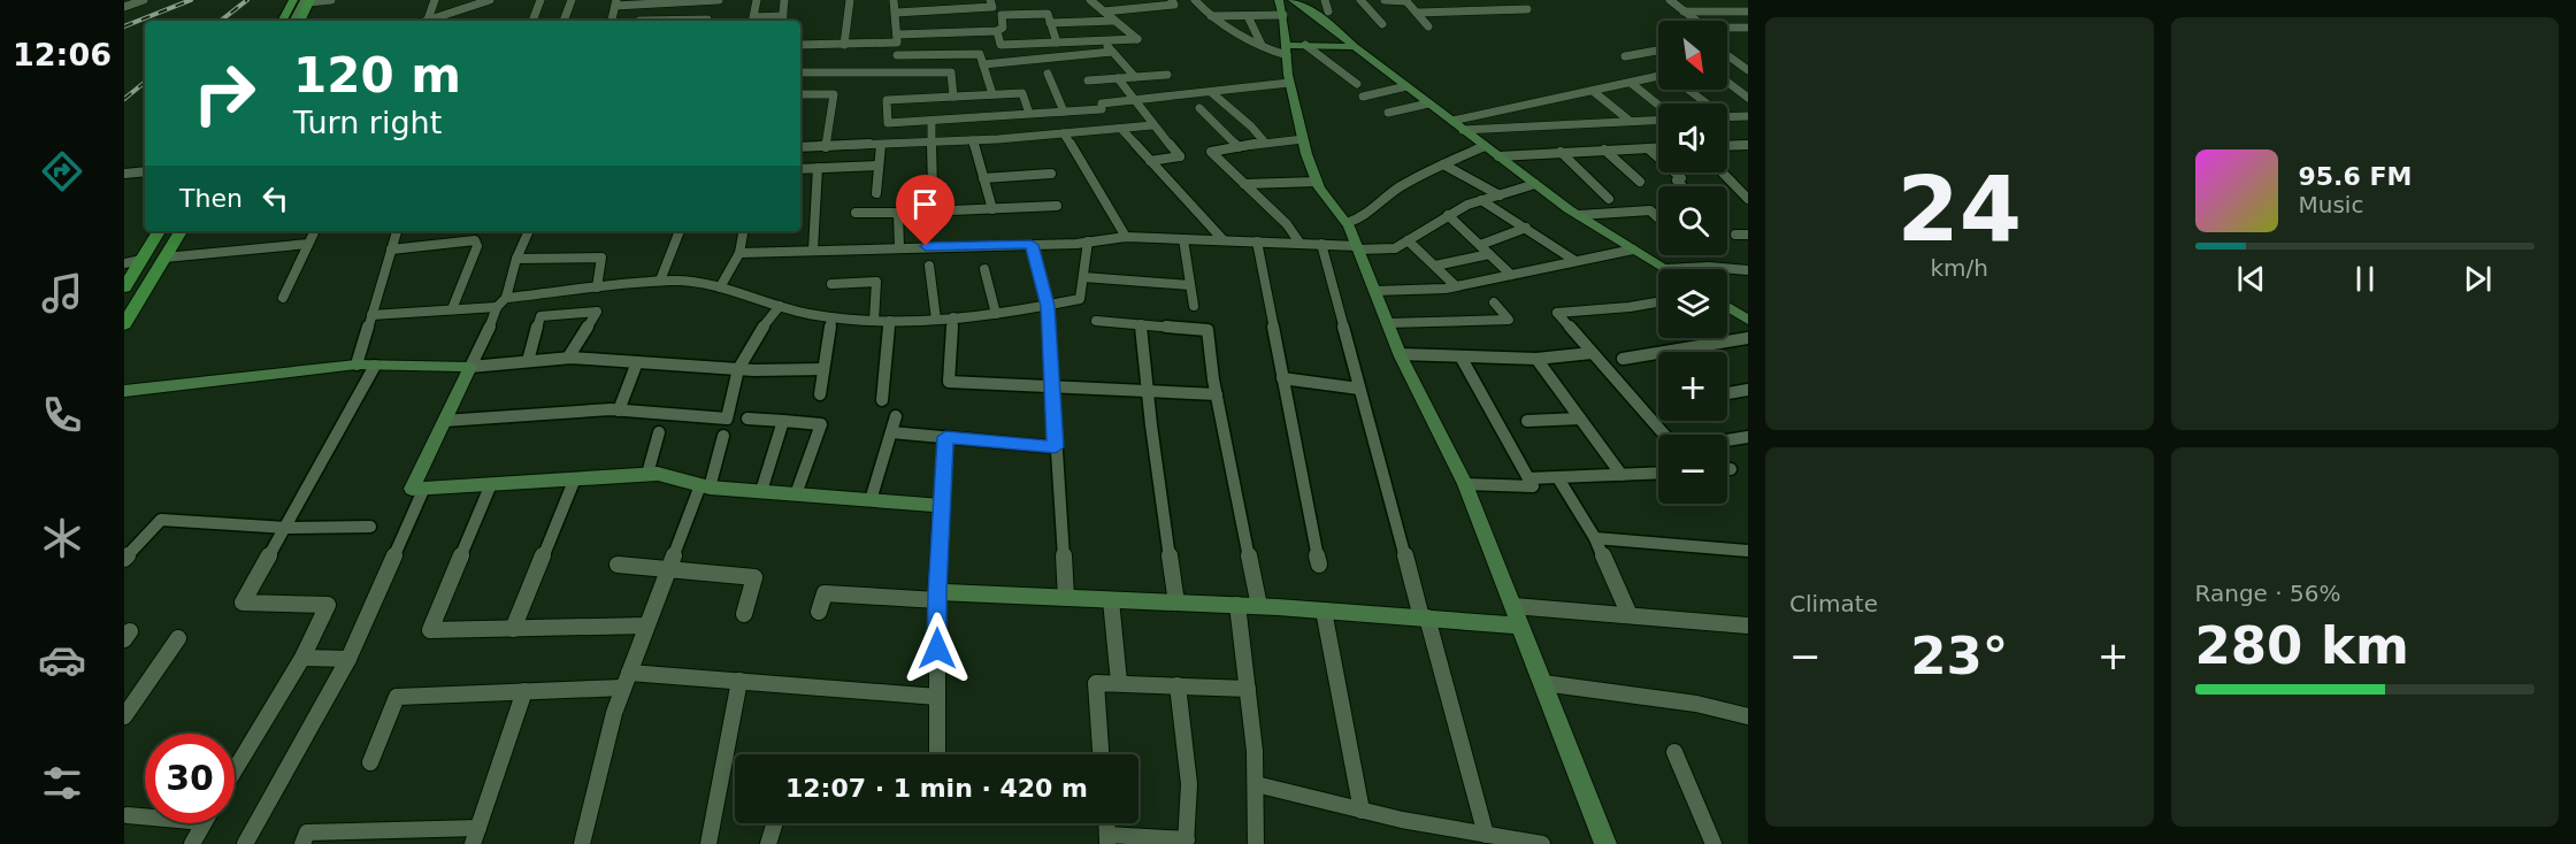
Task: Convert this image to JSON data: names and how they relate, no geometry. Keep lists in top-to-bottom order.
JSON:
{
  "north": "bottom right",
  "page": {
    "tabs": "12:06",
    "tile": [
      ["24", "km/h"],
      "Climate",
      ["Range · 56%", "280 km"]
    ],
    "map_buttons": ["+", "−"],
    "turn": ["120 m", "Turn right"],
    "song": ["95.6 FM", "Music"],
    "then": "Then",
    "heat": ["−", "23°", "+"],
    "limit": "30",
    "trip": "12:07 · 1 min · 420 m"
  }
}
